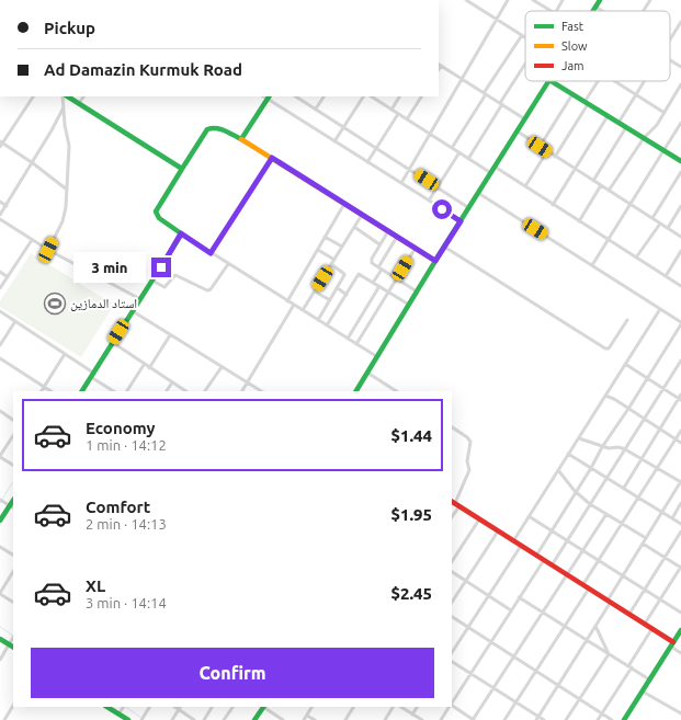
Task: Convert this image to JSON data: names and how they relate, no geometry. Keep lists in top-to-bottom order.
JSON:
{
  "places": {
    "sports": ["استاد الدمازين"]
  },
  "legend": ["Fast", "Slow", "Jam"],
  "page": {
    "banner": ["Pickup", "Ad Damazin Kurmuk Road"],
    "bubble": "3 min",
    "list": [
      {
        "name": "Economy",
        "note": "1 min · 14:12",
        "value": "$1.44"
      },
      {
        "name": "Comfort",
        "note": "2 min · 14:13",
        "value": "$1.95"
      },
      {
        "name": "XL",
        "note": "3 min · 14:14",
        "value": "$2.45"
      }
    ],
    "buttons": "Confirm"
  }
}
